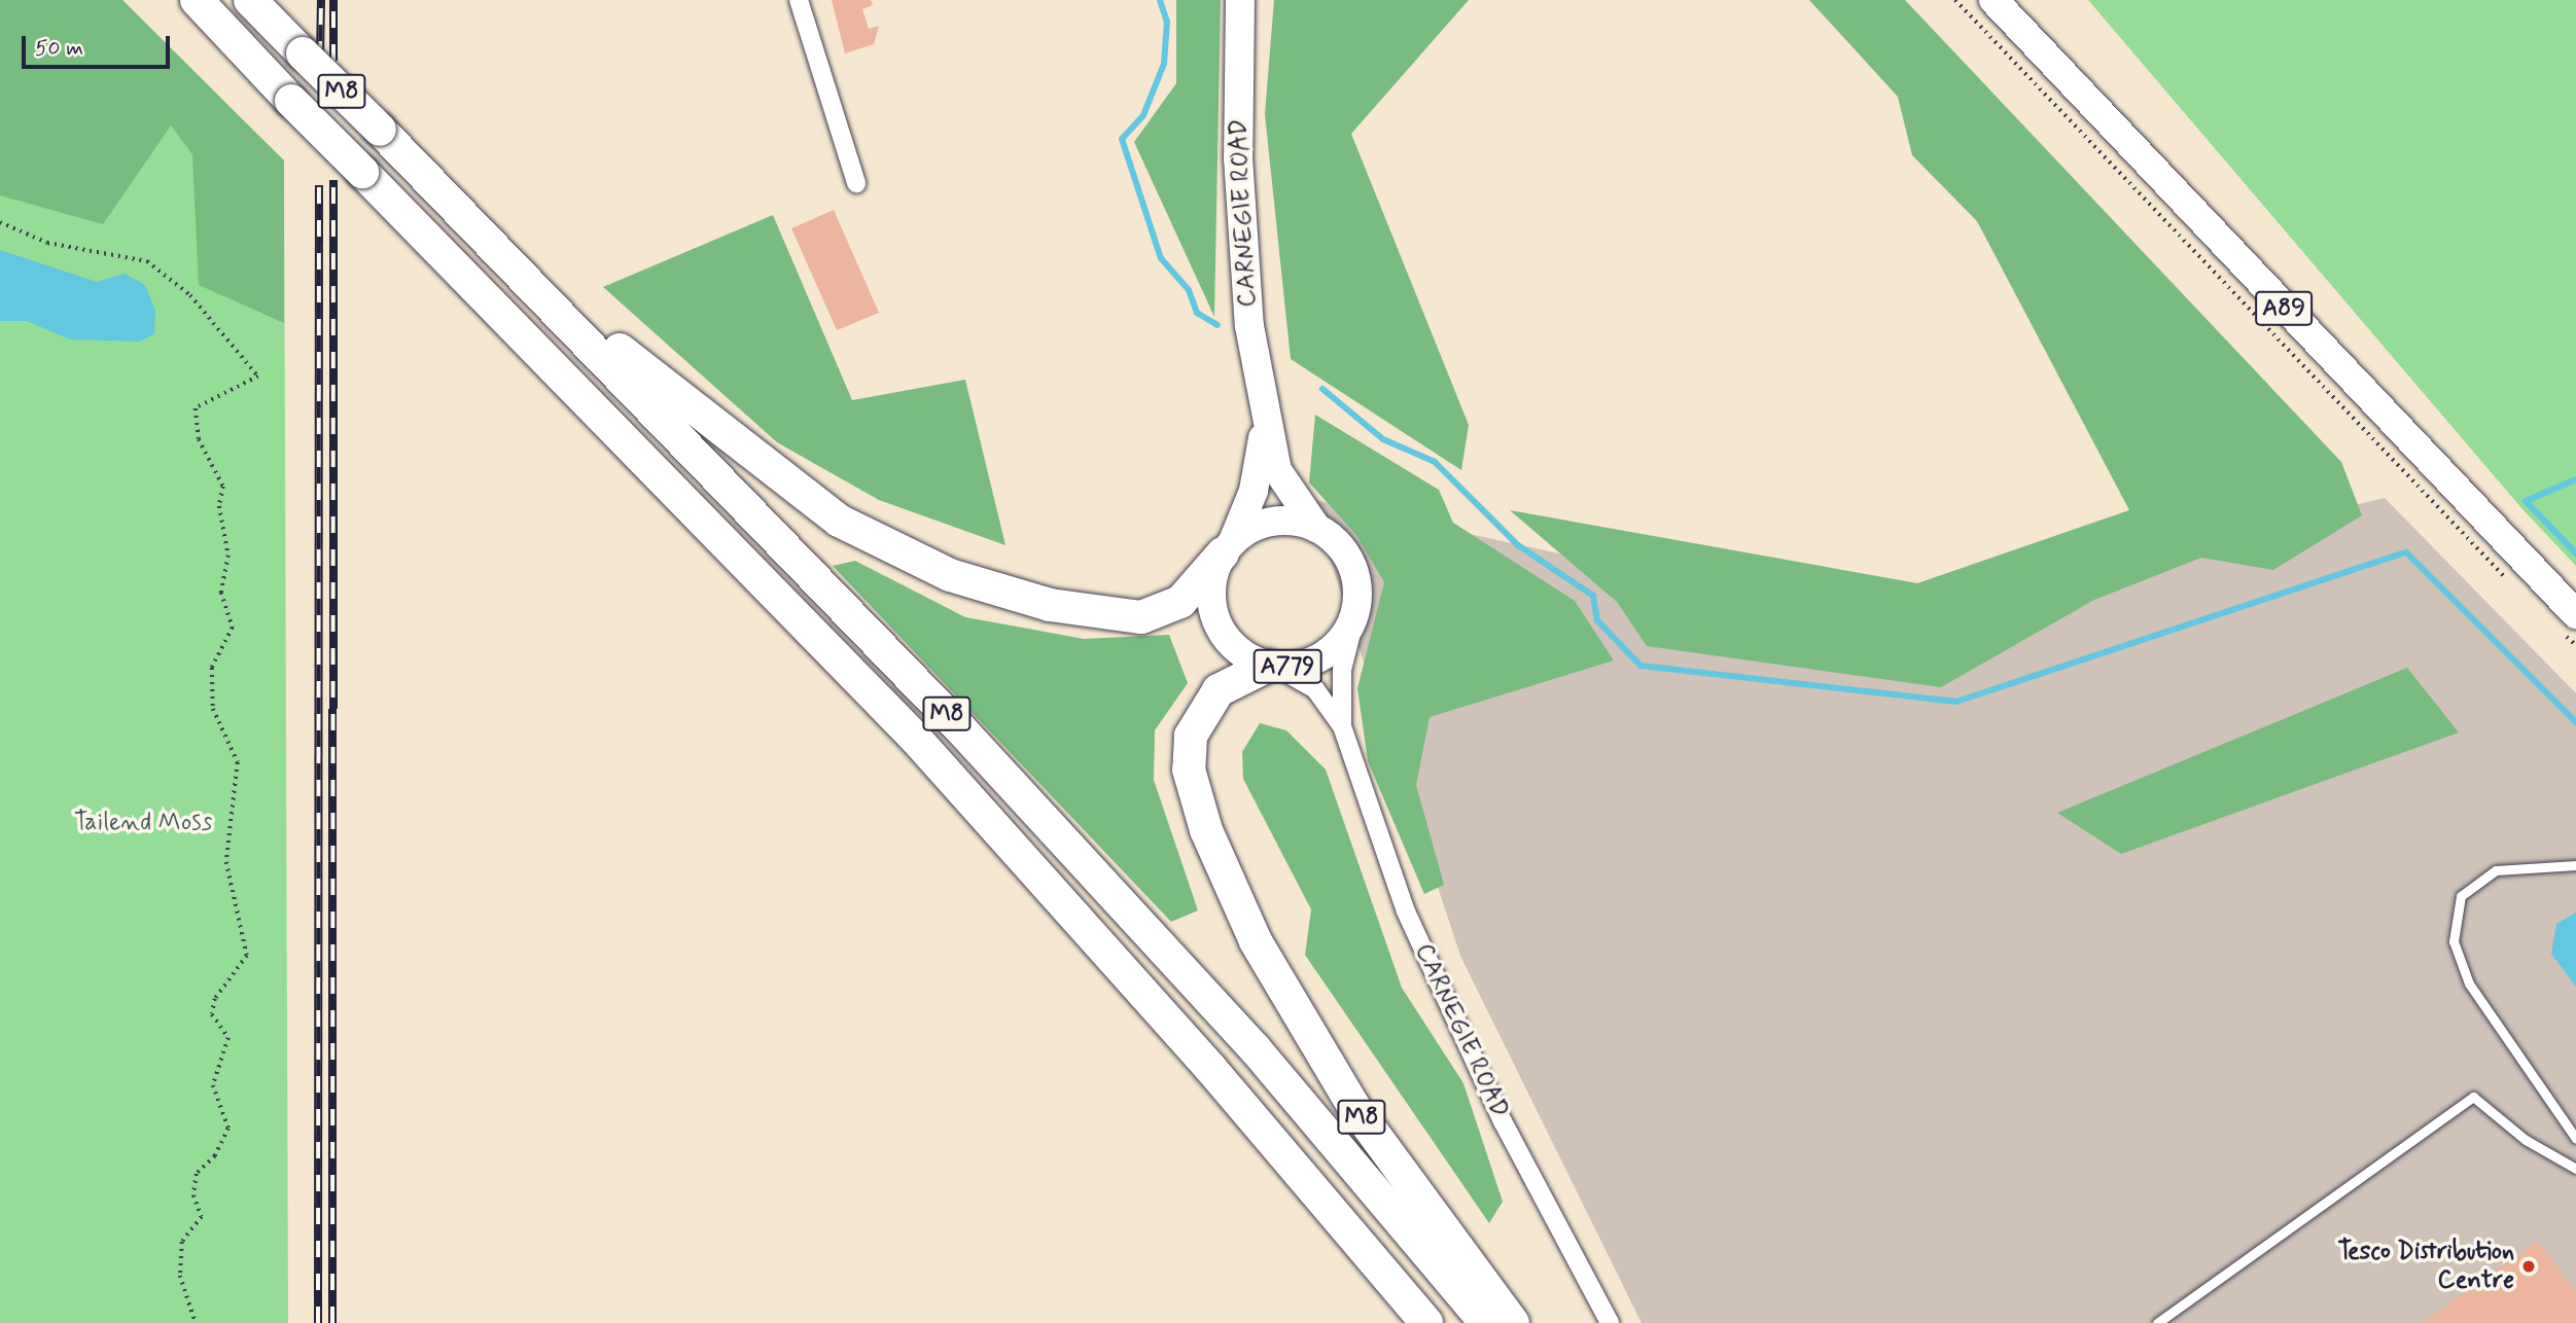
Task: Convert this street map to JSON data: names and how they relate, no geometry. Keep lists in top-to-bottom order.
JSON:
{
  "streets": {
    "highway": ["M8"],
    "main road": ["CARNEGIE ROAD", "A89", "A779"]
  },
  "crossings": [
    ["M8", "CARNEGIE ROAD"],
    ["M8", "A779"],
    ["CARNEGIE ROAD", "A779"]
  ],
  "parks": ["Tailend Moss"],
  "places": ["Tesco Distribution Centre"],
  "scale_bar": "50 m"
}
